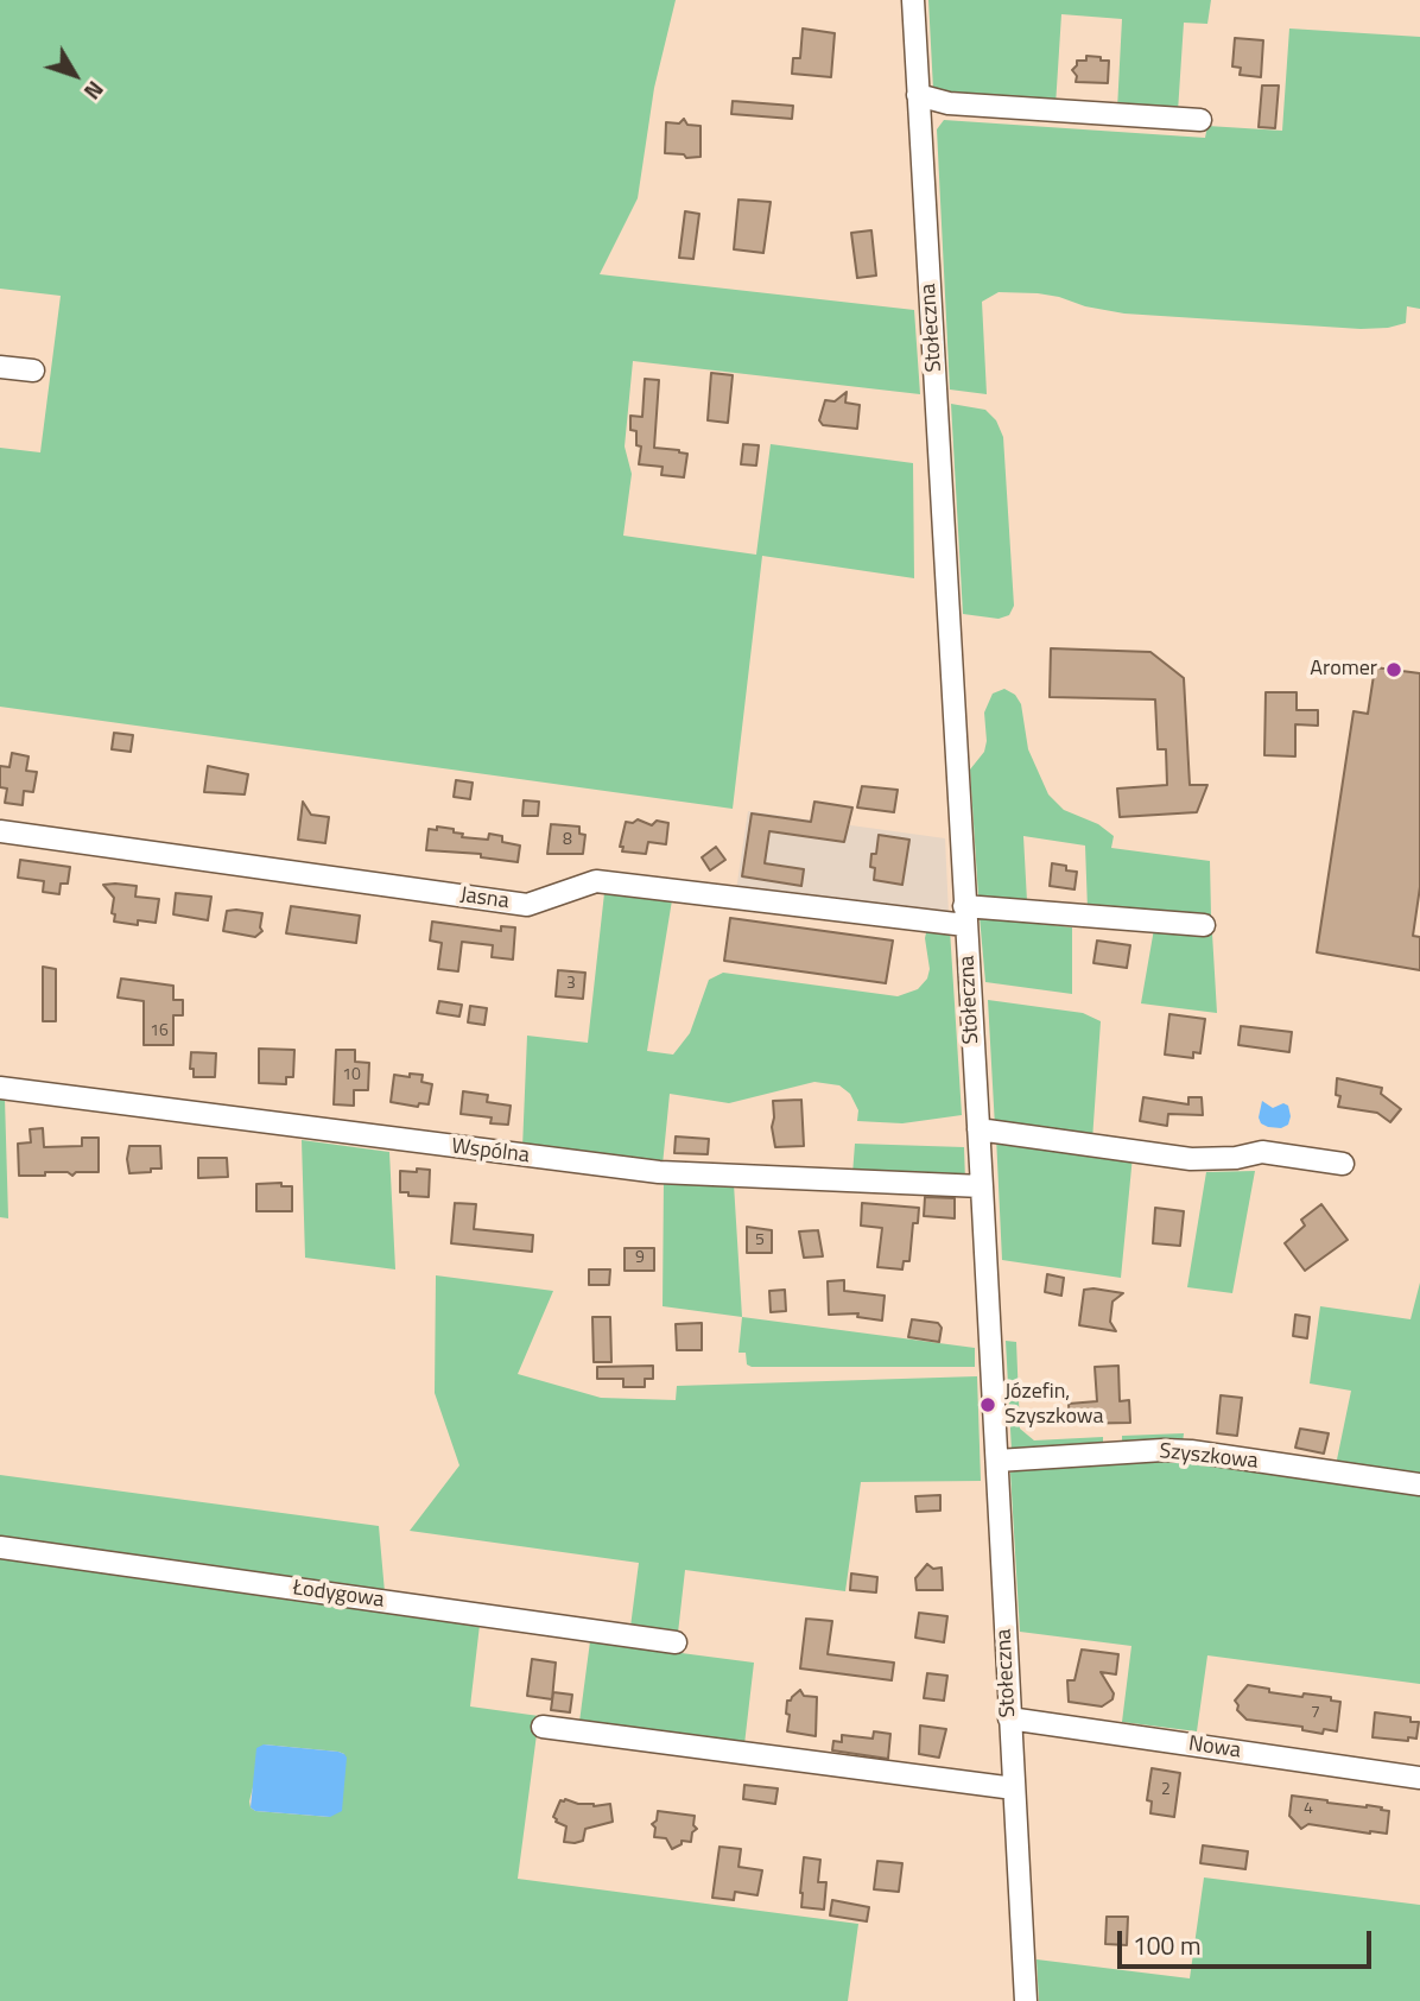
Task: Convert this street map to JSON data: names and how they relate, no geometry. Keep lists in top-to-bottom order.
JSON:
{
  "streets": {
    "street": [
      "Stołeczna",
      "Jasna",
      "Wspólna",
      "Szyszkowa",
      "Łodygowa",
      "Nowa"
    ]
  },
  "crossings": [
    ["Stołeczna", "Jasna"],
    ["Stołeczna", "Wspólna"],
    ["Stołeczna", "Szyszkowa"],
    ["Stołeczna", "Nowa"]
  ],
  "places": ["Aromer", "Józefin, Szyszkowa"],
  "house_numbers": [
    "8",
    "3",
    "16",
    "10",
    "5",
    "9",
    "7",
    "2",
    "4"
  ],
  "scale_bar": "100 m",
  "north": "bottom right"
}
